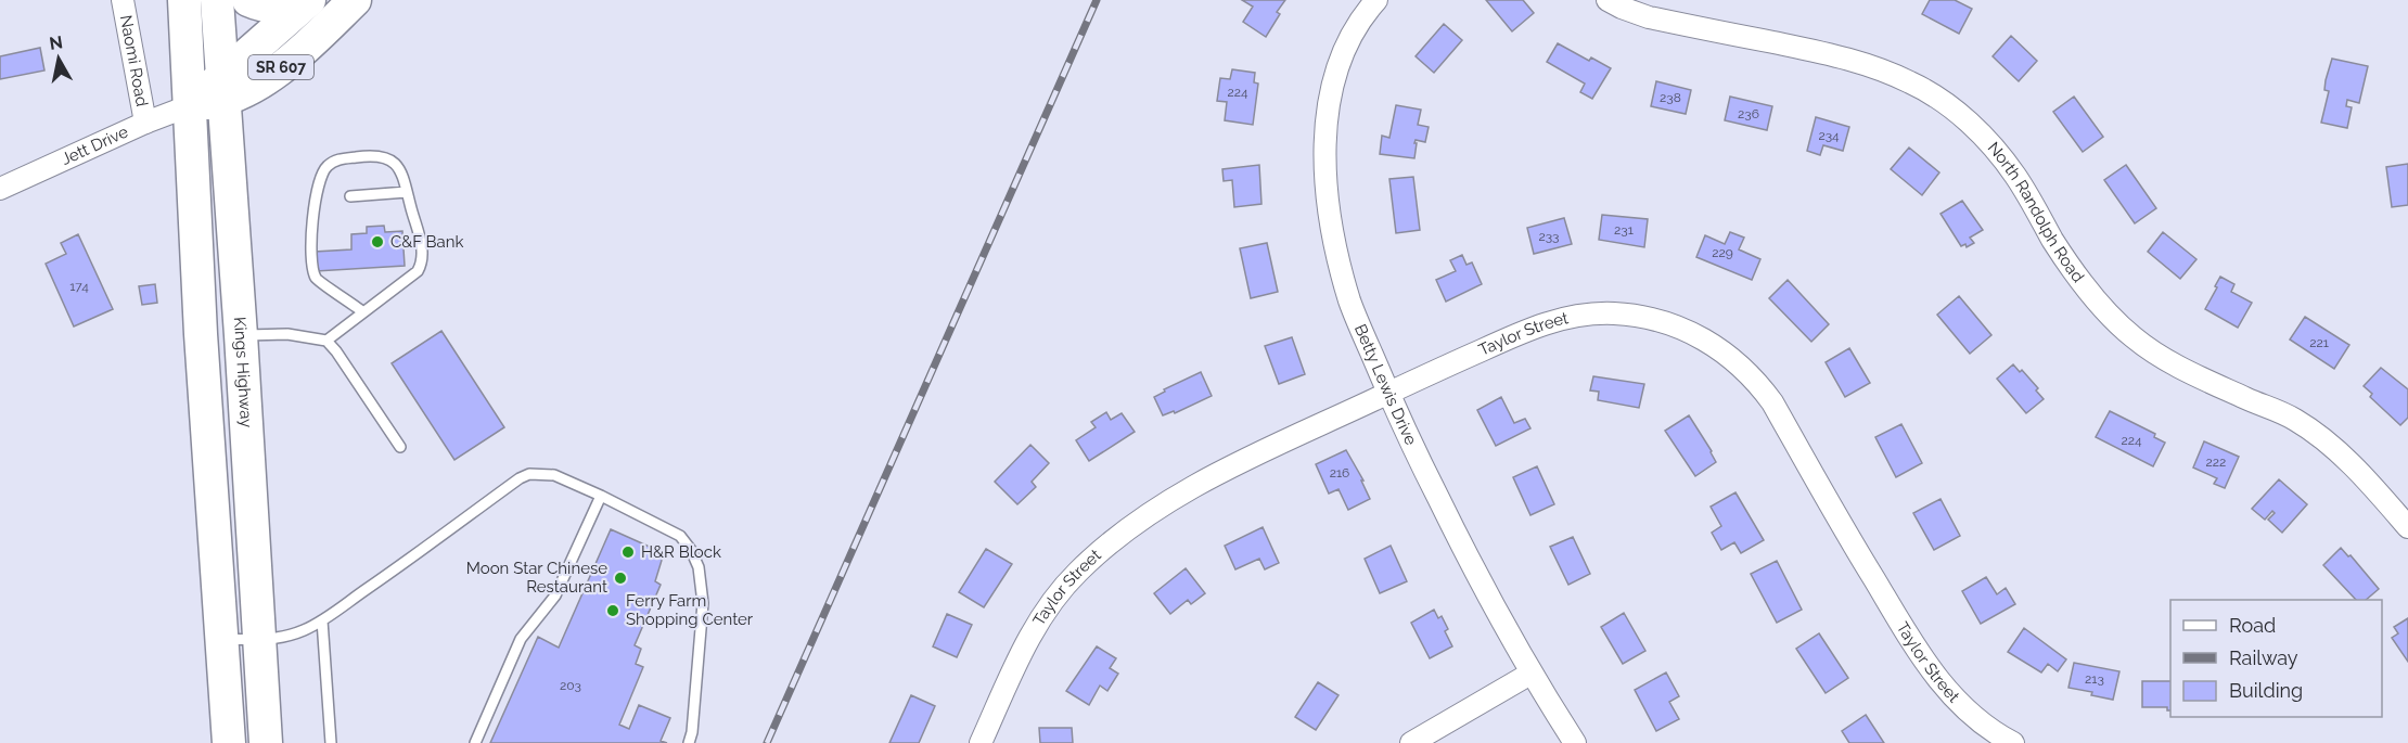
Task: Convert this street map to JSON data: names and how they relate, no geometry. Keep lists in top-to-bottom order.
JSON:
{
  "streets": {
    "main road": ["SR 607", "Kings Highway"],
    "street": [
      "Naomi Road",
      "Jett Drive",
      "North Randolph Road",
      "Taylor Street",
      "Betty Lewis Drive"
    ]
  },
  "crossings": [
    ["Naomi Road", "Jett Drive"],
    ["SR 607", "Jett Drive"],
    ["SR 607", "Kings Highway"],
    ["Taylor Street", "Betty Lewis Drive"]
  ],
  "places": [
    "C&F Bank",
    "H&R Block",
    "Moon Star Chinese Restaurant",
    "Ferry Farm Shopping Center"
  ],
  "house_numbers": [
    "224",
    "238",
    "236",
    "234",
    "231",
    "233",
    "229",
    "174",
    "221",
    "224",
    "222",
    "216",
    "213",
    "203"
  ],
  "legend": ["Road", "Railway", "Building"],
  "north": "top"
}
